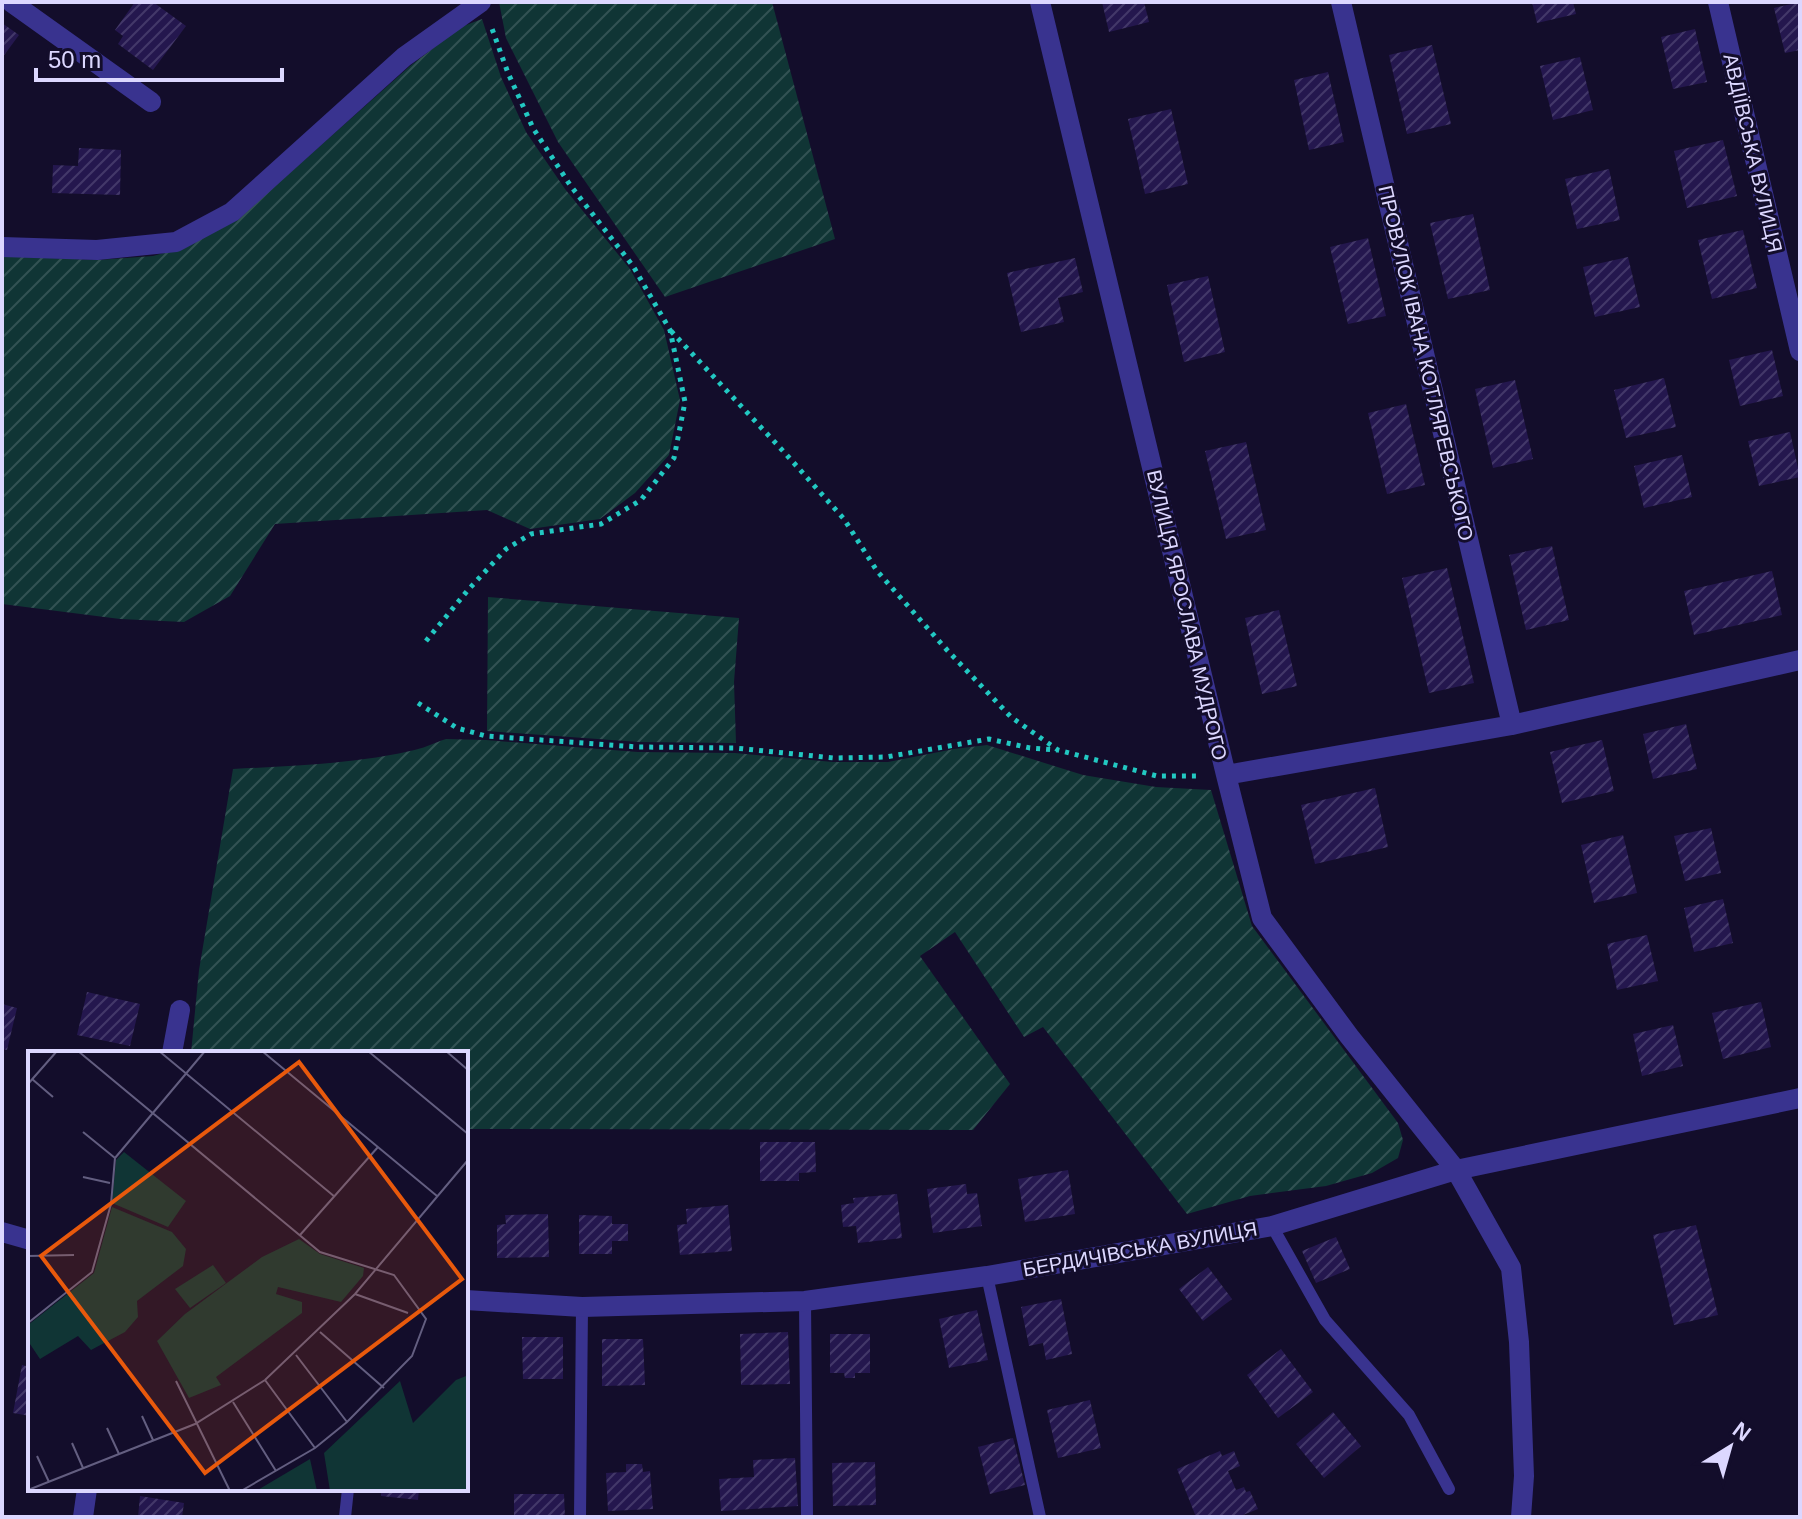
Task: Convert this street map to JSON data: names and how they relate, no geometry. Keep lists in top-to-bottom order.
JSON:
{
  "streets": {
    "street": [
      "АВДІЇВСЬКА ВУЛИЦЯ",
      "ПРОВУЛОК ІВАНА КОТЛЯРЕВСЬКОГО",
      "ВУЛИЦЯ ЯРОСЛАВА МУДРОГО",
      "БЕРДИЧІВСЬКА ВУЛИЦЯ"
    ]
  },
  "crossings": [
    ["ВУЛИЦЯ ЯРОСЛАВА МУДРОГО", "БЕРДИЧІВСЬКА ВУЛИЦЯ"]
  ],
  "scale_bar": "50 m",
  "north": "top right"
}
